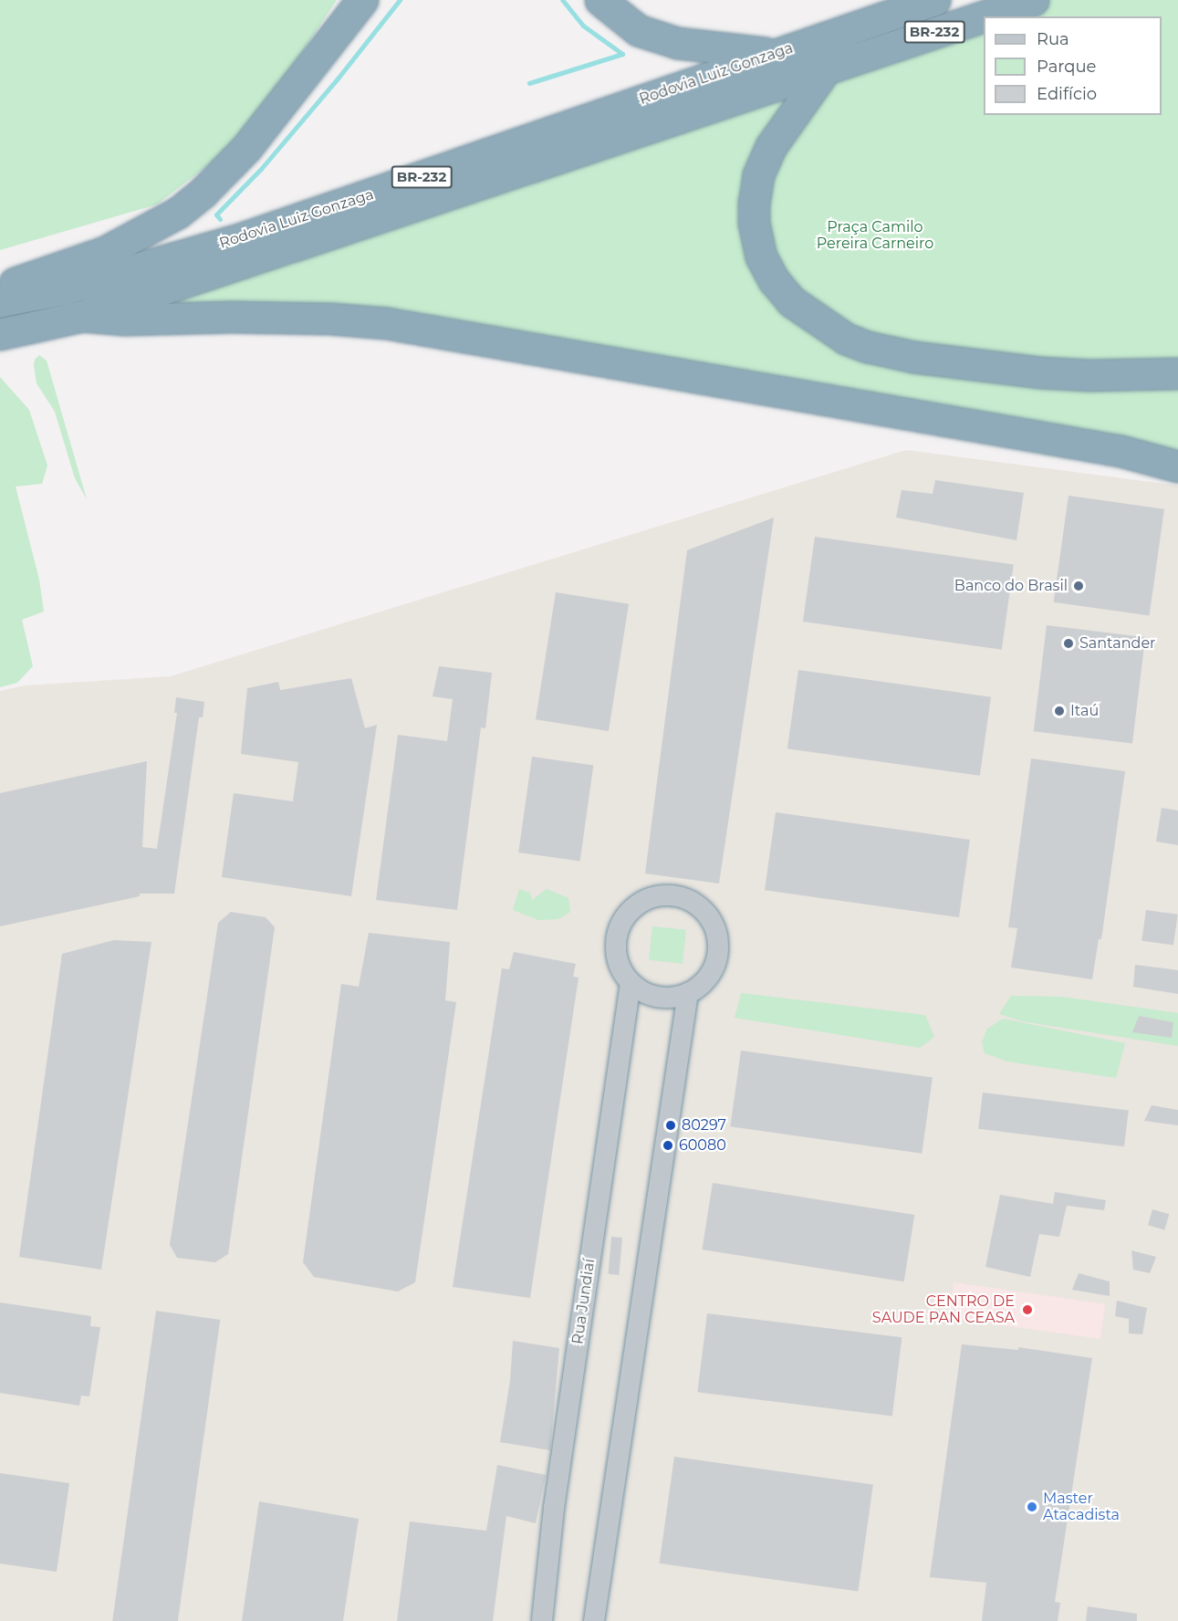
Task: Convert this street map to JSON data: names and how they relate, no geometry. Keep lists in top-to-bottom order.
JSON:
{
  "streets": {
    "highway": ["BR-232", "Rodovia Luiz Gonzaga"],
    "street": ["Rua Jundiaí"]
  },
  "crossings": [
    ["BR-232", "Rodovia Luiz Gonzaga"]
  ],
  "parks": ["Praça Camilo Pereira Carneiro"],
  "places": [
    "Banco do Brasil",
    "Santander",
    "Itaú",
    "80297",
    "60080",
    "CENTRO DE SAUDE PAN CEASA",
    "Master Atacadista"
  ],
  "legend": ["Rua", "Parque", "Edifício"]
}
